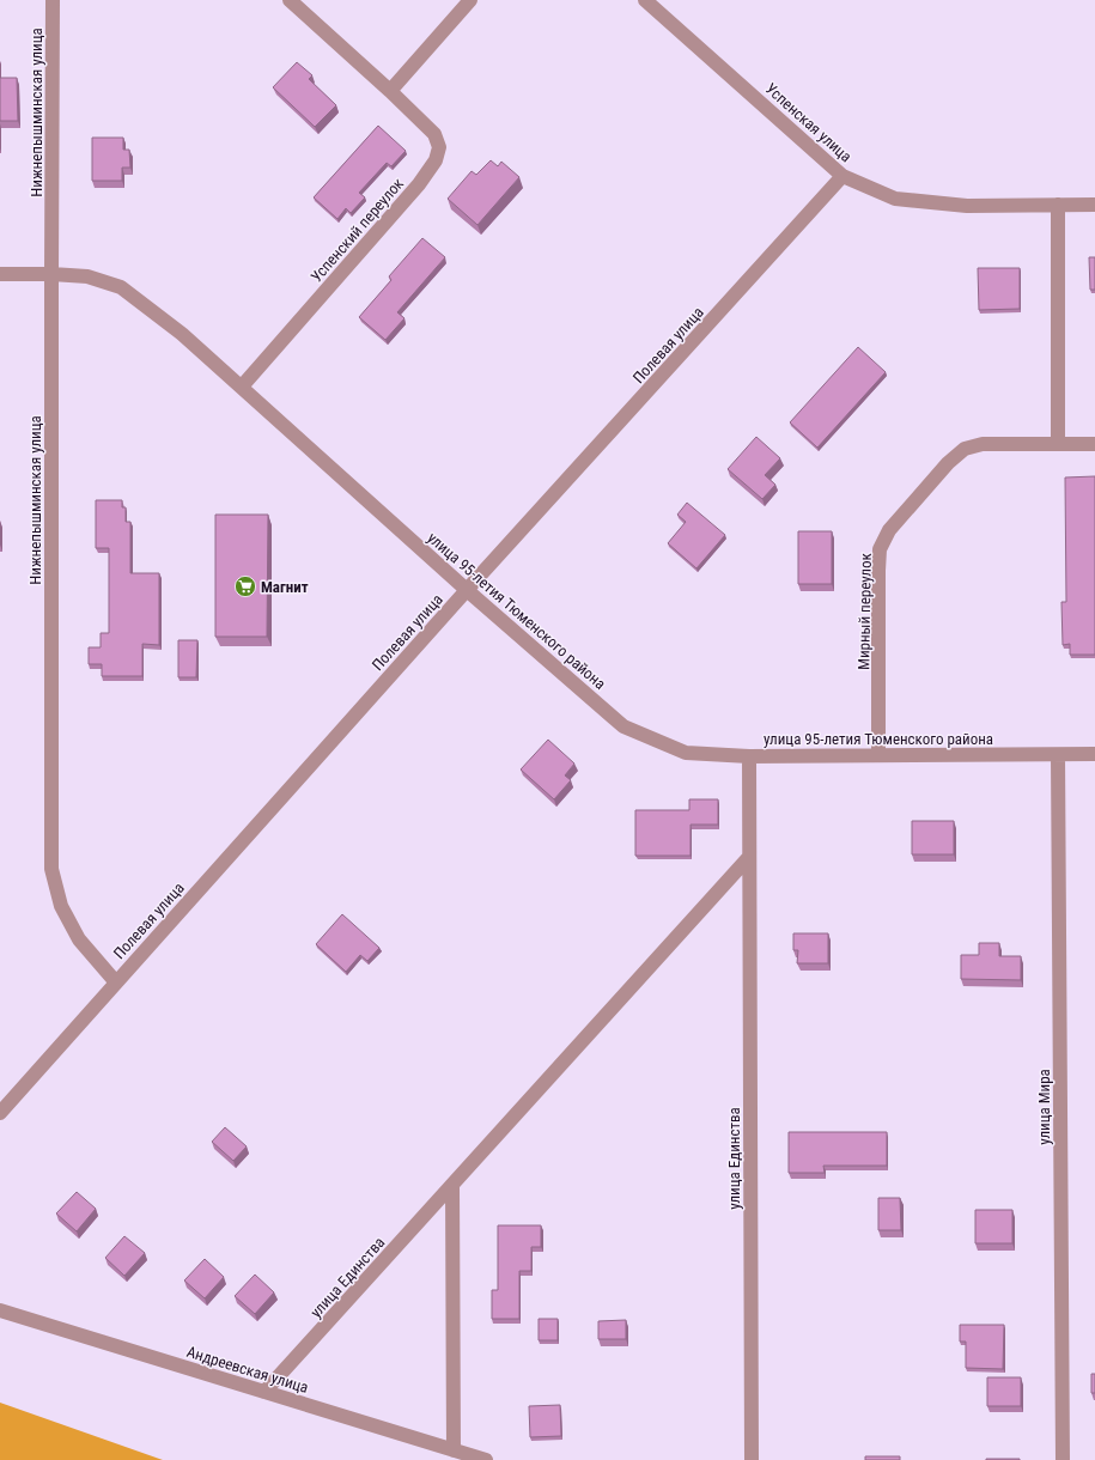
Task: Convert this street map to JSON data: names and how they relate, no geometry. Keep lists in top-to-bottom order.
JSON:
{
  "streets": {
    "street": [
      "Нижнепышминская улица",
      "Успенская улица",
      "Успенский переулок",
      "Полевая улица",
      "улица 95-летия Тюменского района",
      "Мирный переулок",
      "улица Мира",
      "улица Единства",
      "Андреевская улица"
    ]
  },
  "crossings": [
    ["Нижнепышминская улица", "Полевая улица"],
    ["Нижнепышминская улица", "улица 95-летия Тюменского района"],
    ["Успенская улица", "Полевая улица"],
    ["Успенский переулок", "улица 95-летия Тюменского района"],
    ["Полевая улица", "улица 95-летия Тюменского района"],
    ["улица 95-летия Тюменского района", "Мирный переулок"],
    ["улица 95-летия Тюменского района", "улица Мира"],
    ["улица 95-летия Тюменского района", "улица Единства"],
    ["улица Единства", "Андреевская улица"]
  ],
  "places": {
    "supermarket": ["Магнит"]
  }
}
